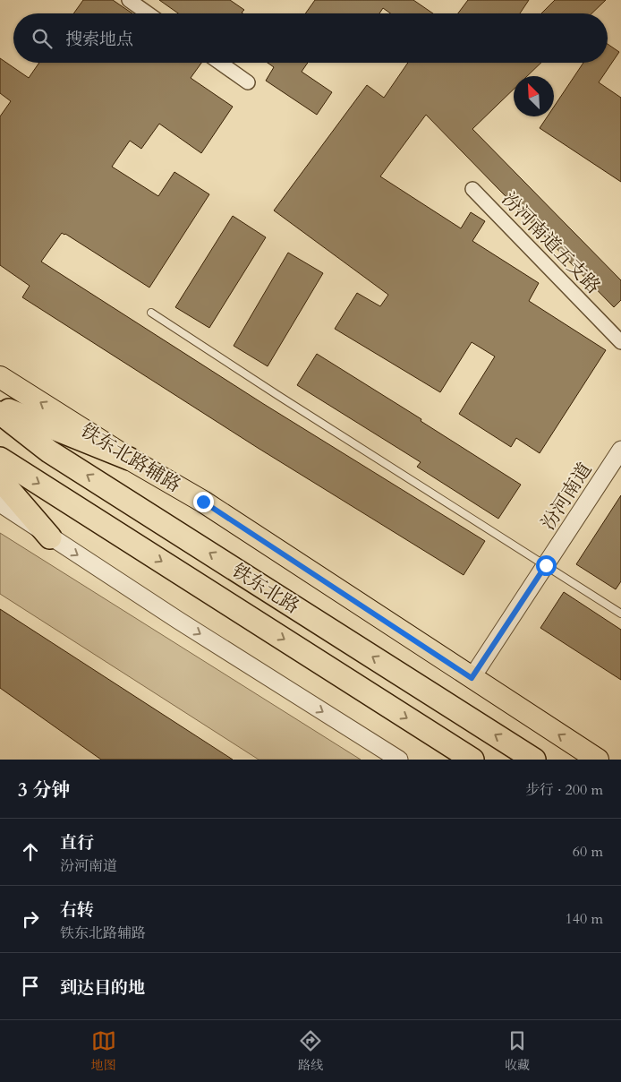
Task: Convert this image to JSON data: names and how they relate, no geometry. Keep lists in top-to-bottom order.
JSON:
{
  "streets": {
    "highway": ["铁东北路"],
    "main road": ["铁东北路辅路"],
    "street": ["汾河南道五支路", "汾河南道"]
  },
  "crossings": [
    ["铁东北路辅路", "汾河南道"]
  ],
  "one_way": ["铁东北路辅路"],
  "north": "top left",
  "page": {
    "search": "搜索地点",
    "heading": ["3 分钟", "步行 · 200 m"],
    "list": [
      ["直行", "汾河南道", "60 m"],
      ["右转", "铁东北路辅路", "140 m"],
      "到达目的地"
    ],
    "nav": ["地图", "路线", "收藏"]
  }
}
